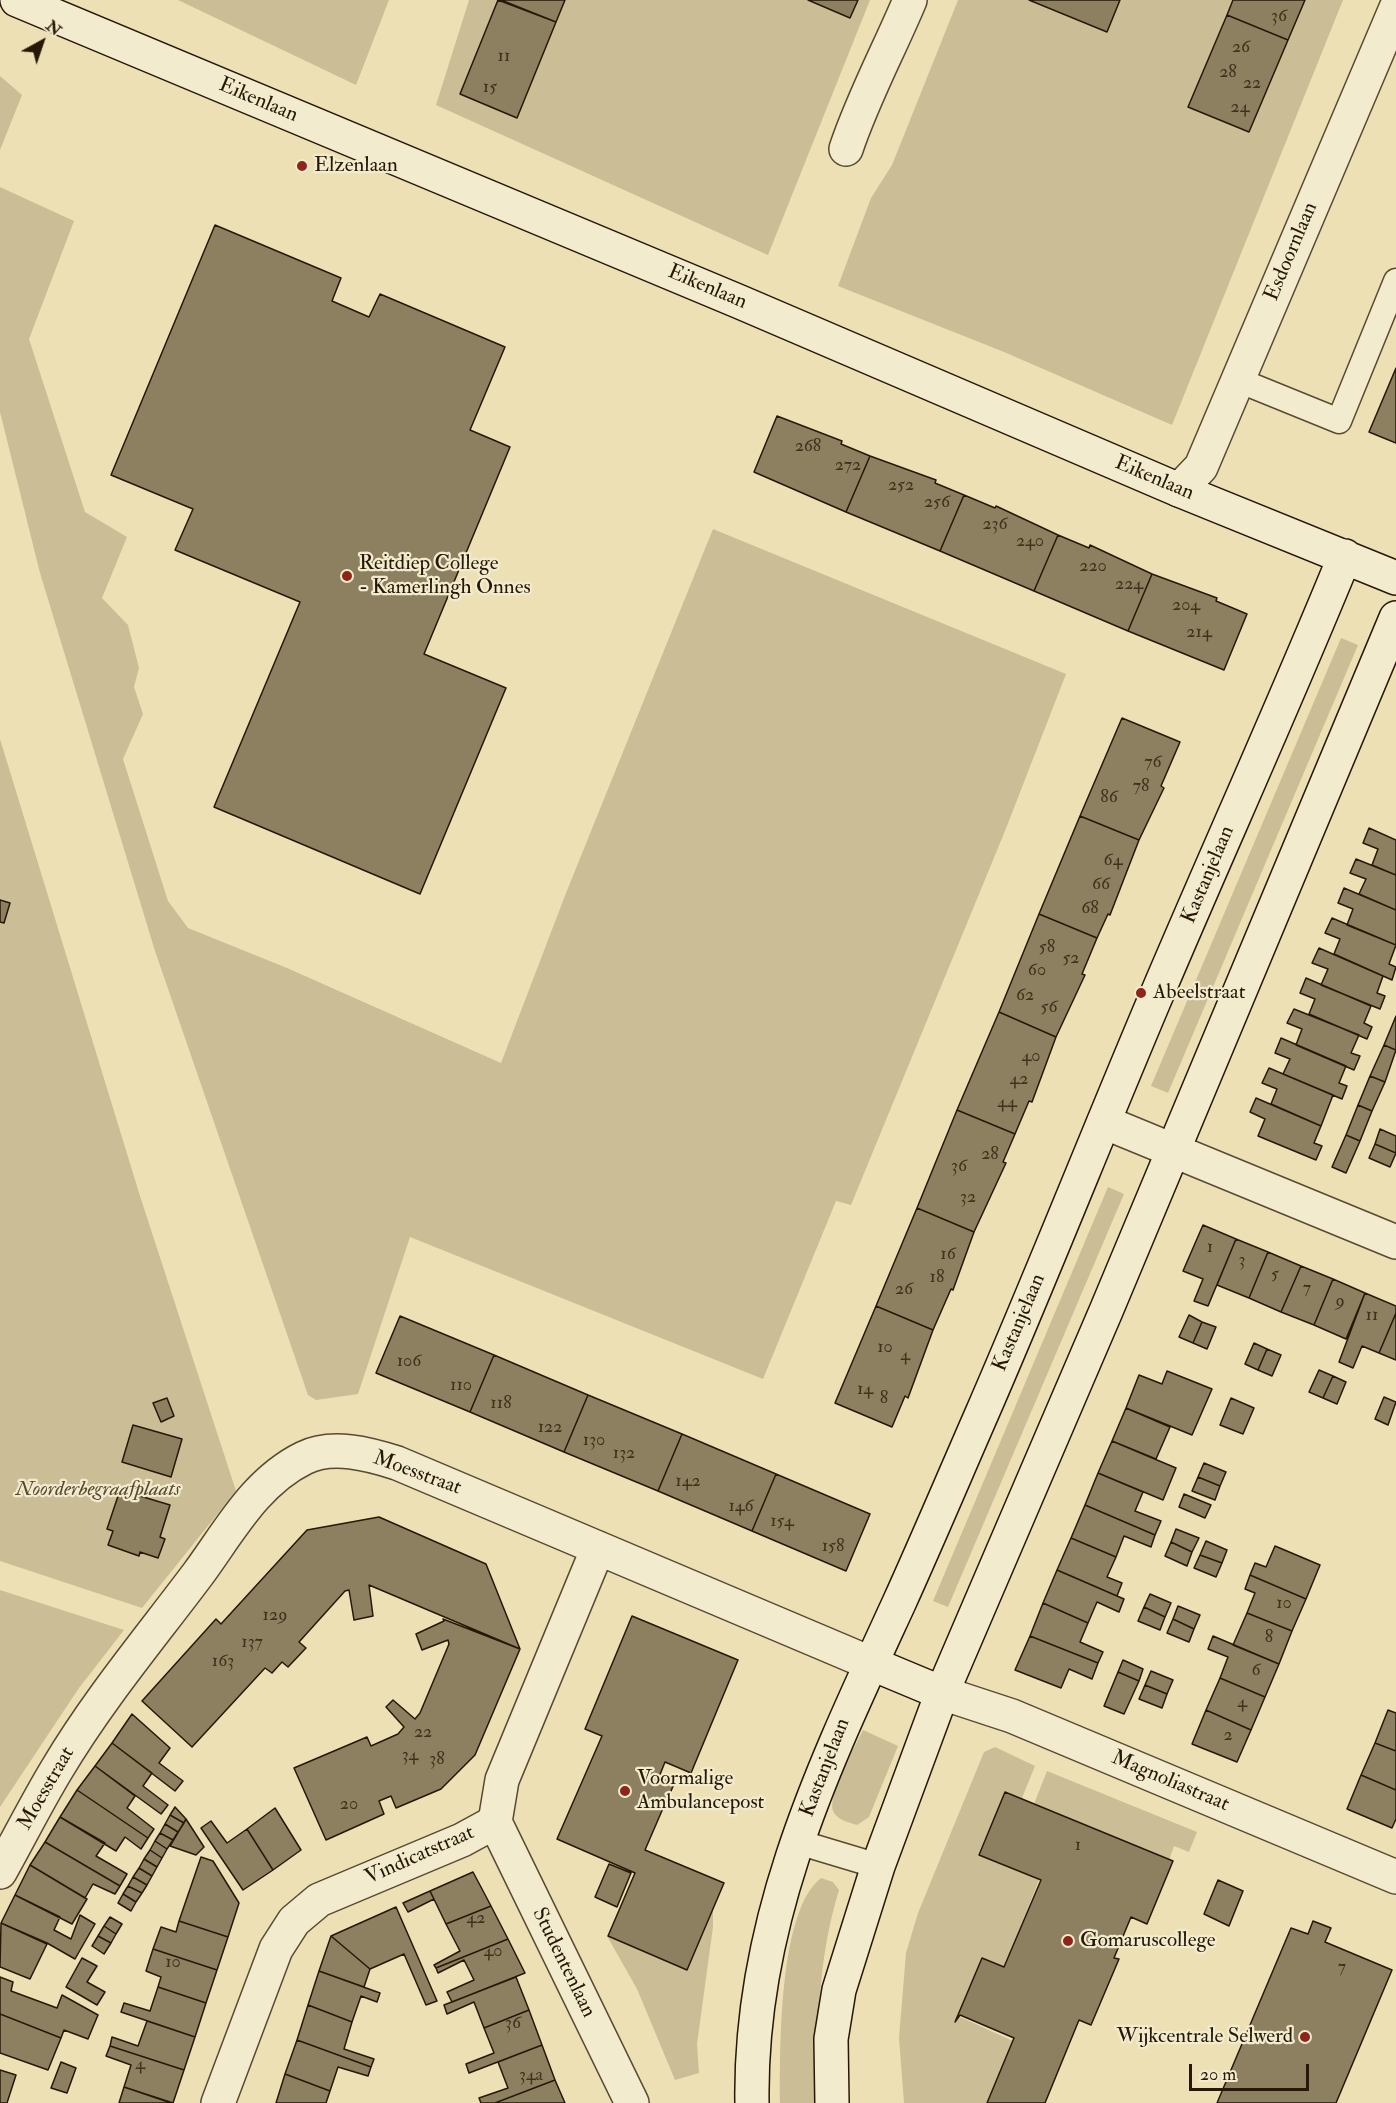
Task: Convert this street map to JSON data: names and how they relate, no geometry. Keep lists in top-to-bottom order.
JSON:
{
  "streets": {
    "street": [
      "Eikenlaan",
      "Esdoornlaan",
      "Kastanjelaan",
      "Moesstraat",
      "Magnoliastraat",
      "Vindicatstraat",
      "Studentenlaan"
    ]
  },
  "crossings": [
    ["Eikenlaan", "Esdoornlaan"],
    ["Eikenlaan", "Kastanjelaan"],
    ["Kastanjelaan", "Moesstraat"],
    ["Kastanjelaan", "Magnoliastraat"],
    ["Moesstraat", "Magnoliastraat"],
    ["Moesstraat", "Vindicatstraat"],
    ["Vindicatstraat", "Studentenlaan"]
  ],
  "parks": ["Noorderbegraafplaats"],
  "places": [
    "Elzenlaan",
    "Reitdiep College - Kamerlingh Onnes",
    "Abeelstraat",
    "Voormalige Ambulancepost",
    "Gomaruscollege",
    "Wijkcentrale Selwerd"
  ],
  "house_numbers": [
    "36",
    "26",
    "11",
    "28",
    "22",
    "15",
    "24",
    "268",
    "272",
    "252",
    "256",
    "236",
    "240",
    "220",
    "224",
    "204",
    "214",
    "76",
    "78",
    "86",
    "64",
    "66",
    "68",
    "58",
    "52",
    "60",
    "62",
    "56",
    "40",
    "42",
    "44",
    "28",
    "36",
    "32",
    "1",
    "16",
    "3",
    "5",
    "18",
    "7",
    "26",
    "9",
    "11",
    "10",
    "4",
    "106",
    "110",
    "14",
    "8",
    "118",
    "122",
    "130",
    "132",
    "142",
    "146",
    "154",
    "158",
    "10",
    "129",
    "8",
    "137",
    "163",
    "6",
    "4",
    "22",
    "2",
    "34",
    "38",
    "20",
    "1",
    "42",
    "40",
    "10",
    "7",
    "36",
    "4",
    "34a"
  ],
  "scale_bar": "20 m",
  "north": "top right"
}
